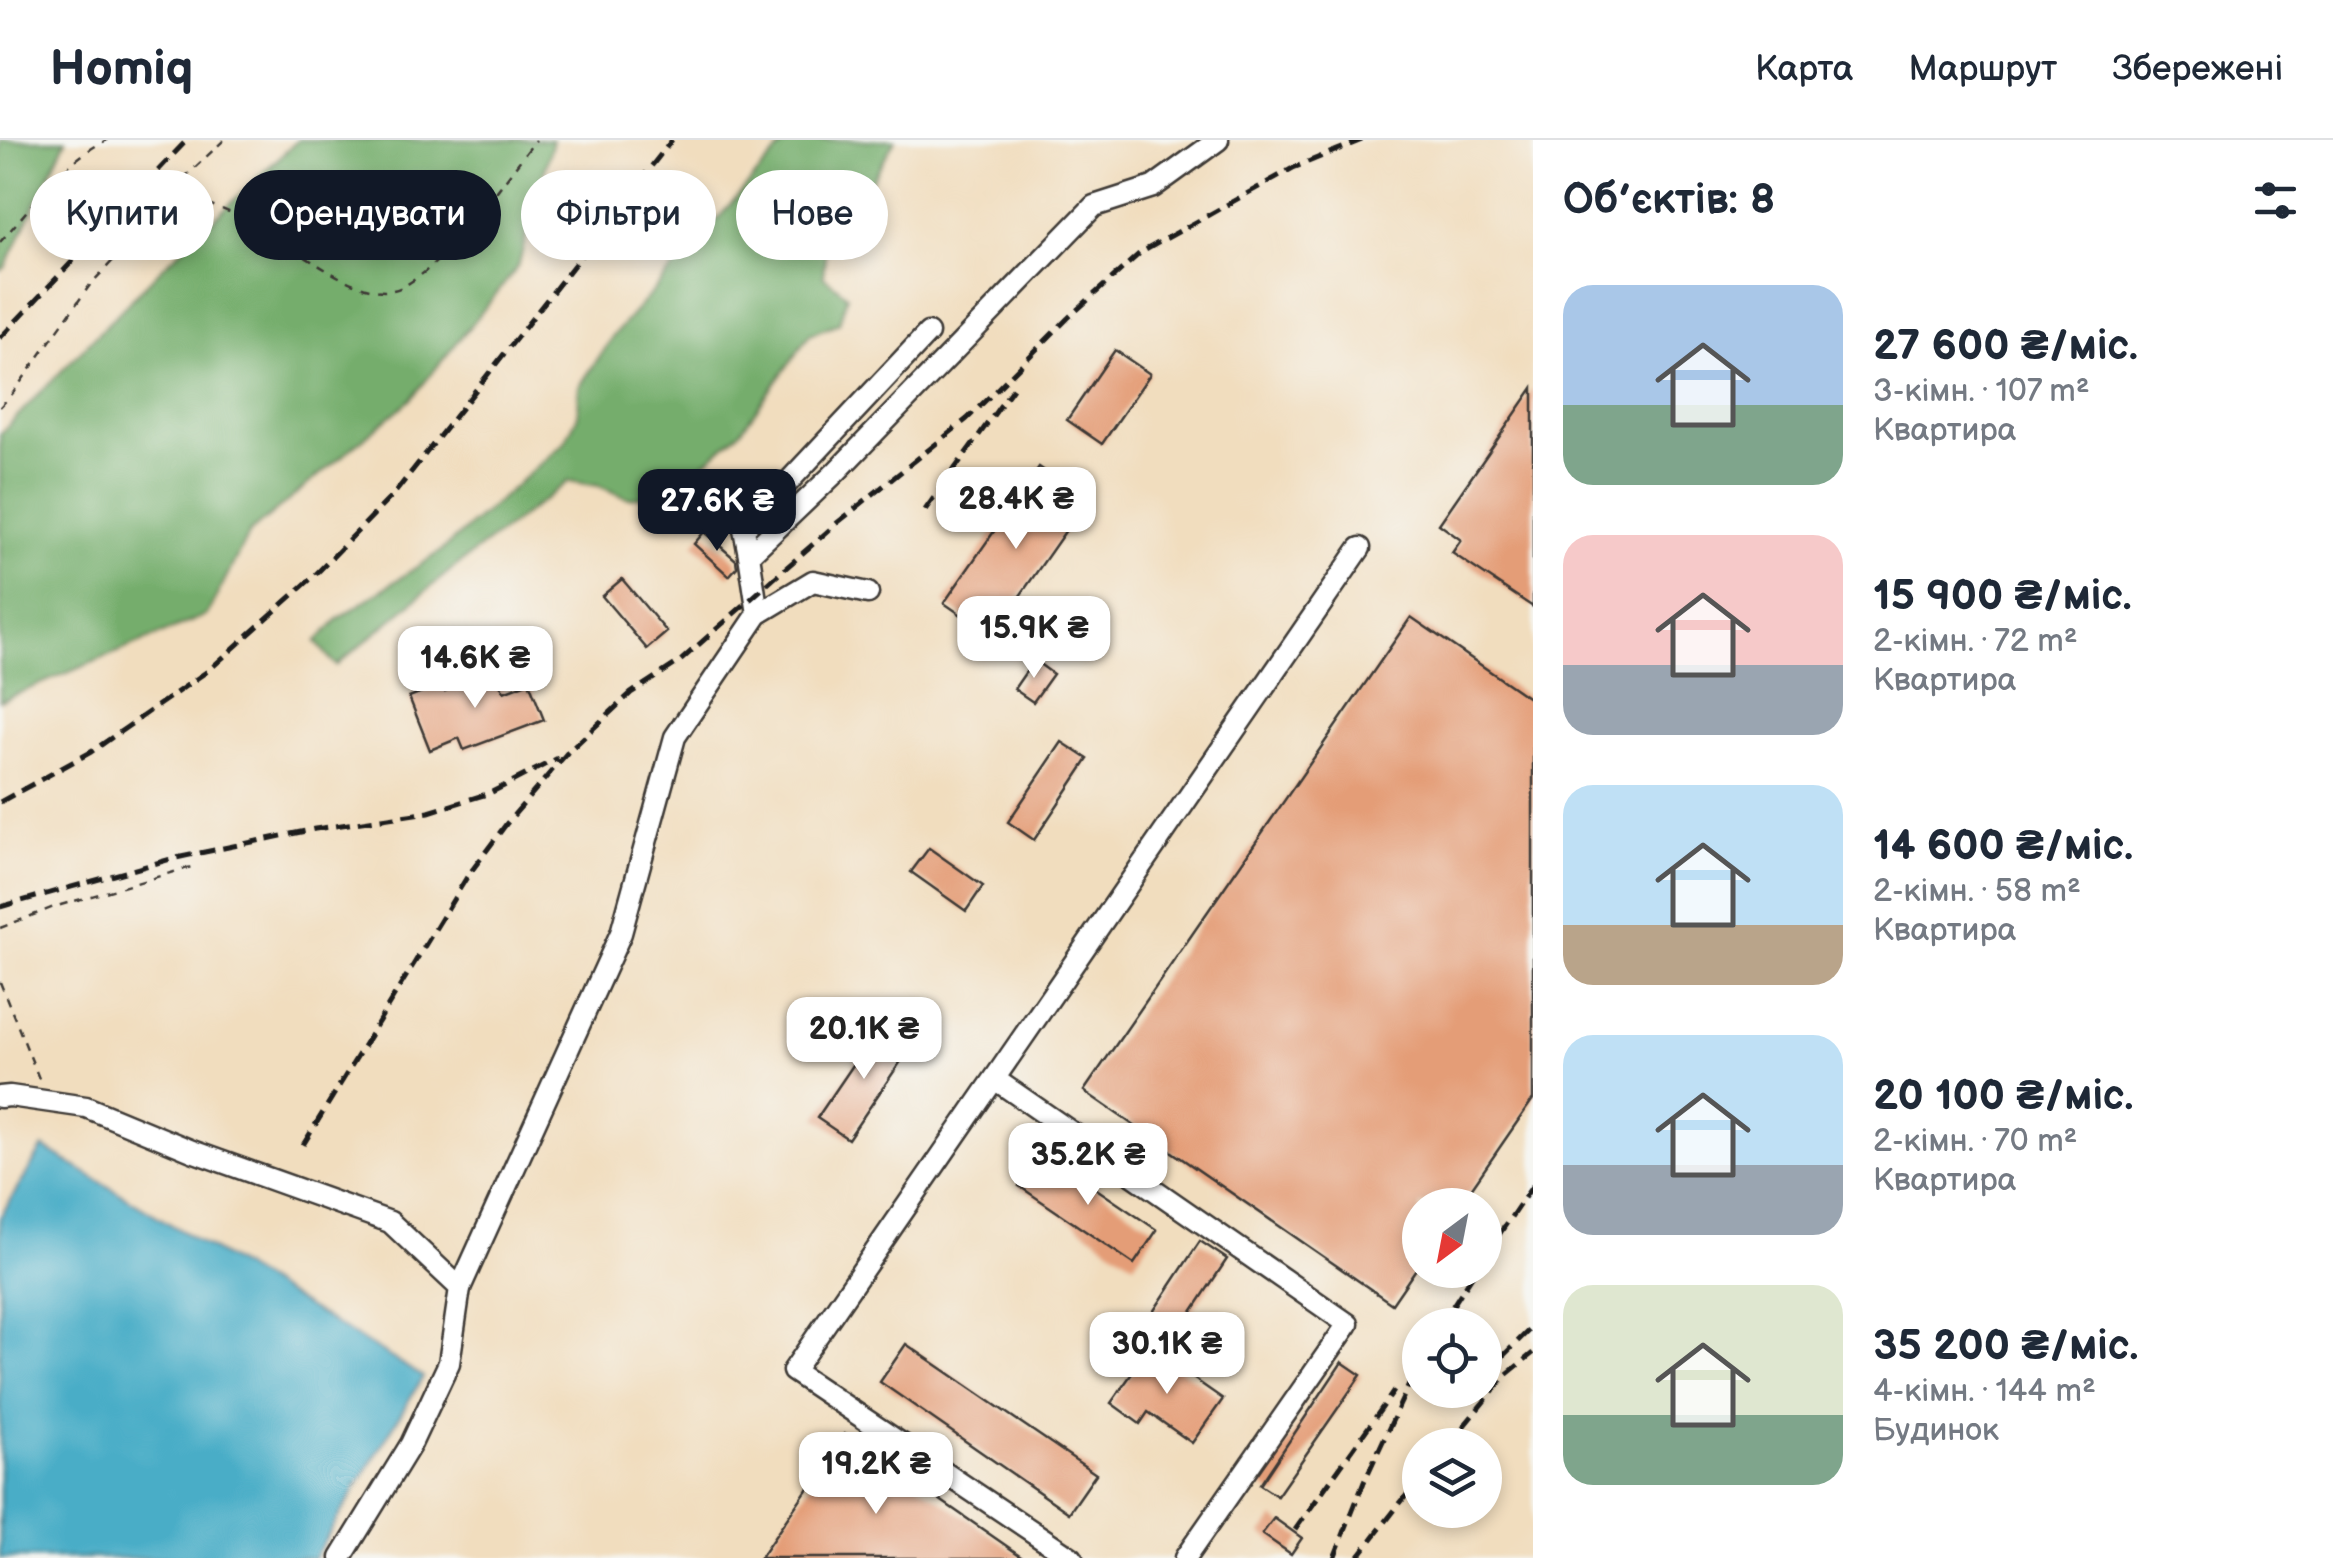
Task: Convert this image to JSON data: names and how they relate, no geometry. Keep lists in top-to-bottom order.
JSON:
{
  "north": "bottom left",
  "page": {
    "header": "Homiq",
    "nav": ["Карта", "Маршрут", "Збережені"],
    "heading": "Об’єктів: 8",
    "chip": [
      "Купити",
      "Орендувати",
      "Фільтри",
      "Нове"
    ],
    "list": [
      {
        "name": "27 600 ₴/міс.",
        "note": "3-кімн. · 107 m² · Квартира"
      },
      {
        "name": "15 900 ₴/міс.",
        "note": "2-кімн. · 72 m² · Квартира"
      },
      {
        "name": "14 600 ₴/міс.",
        "note": "2-кімн. · 58 m² · Квартира"
      },
      {
        "name": "20 100 ₴/міс.",
        "note": "2-кімн. · 70 m² · Квартира"
      },
      {
        "name": "35 200 ₴/міс.",
        "note": "4-кімн. · 144 m² · Будинок"
      }
    ],
    "price": [
      "28.4K ₴",
      "27.6K ₴",
      "15.9K ₴",
      "14.6K ₴",
      "20.1K ₴",
      "35.2K ₴",
      "30.1K ₴",
      "19.2K ₴"
    ]
  }
}
